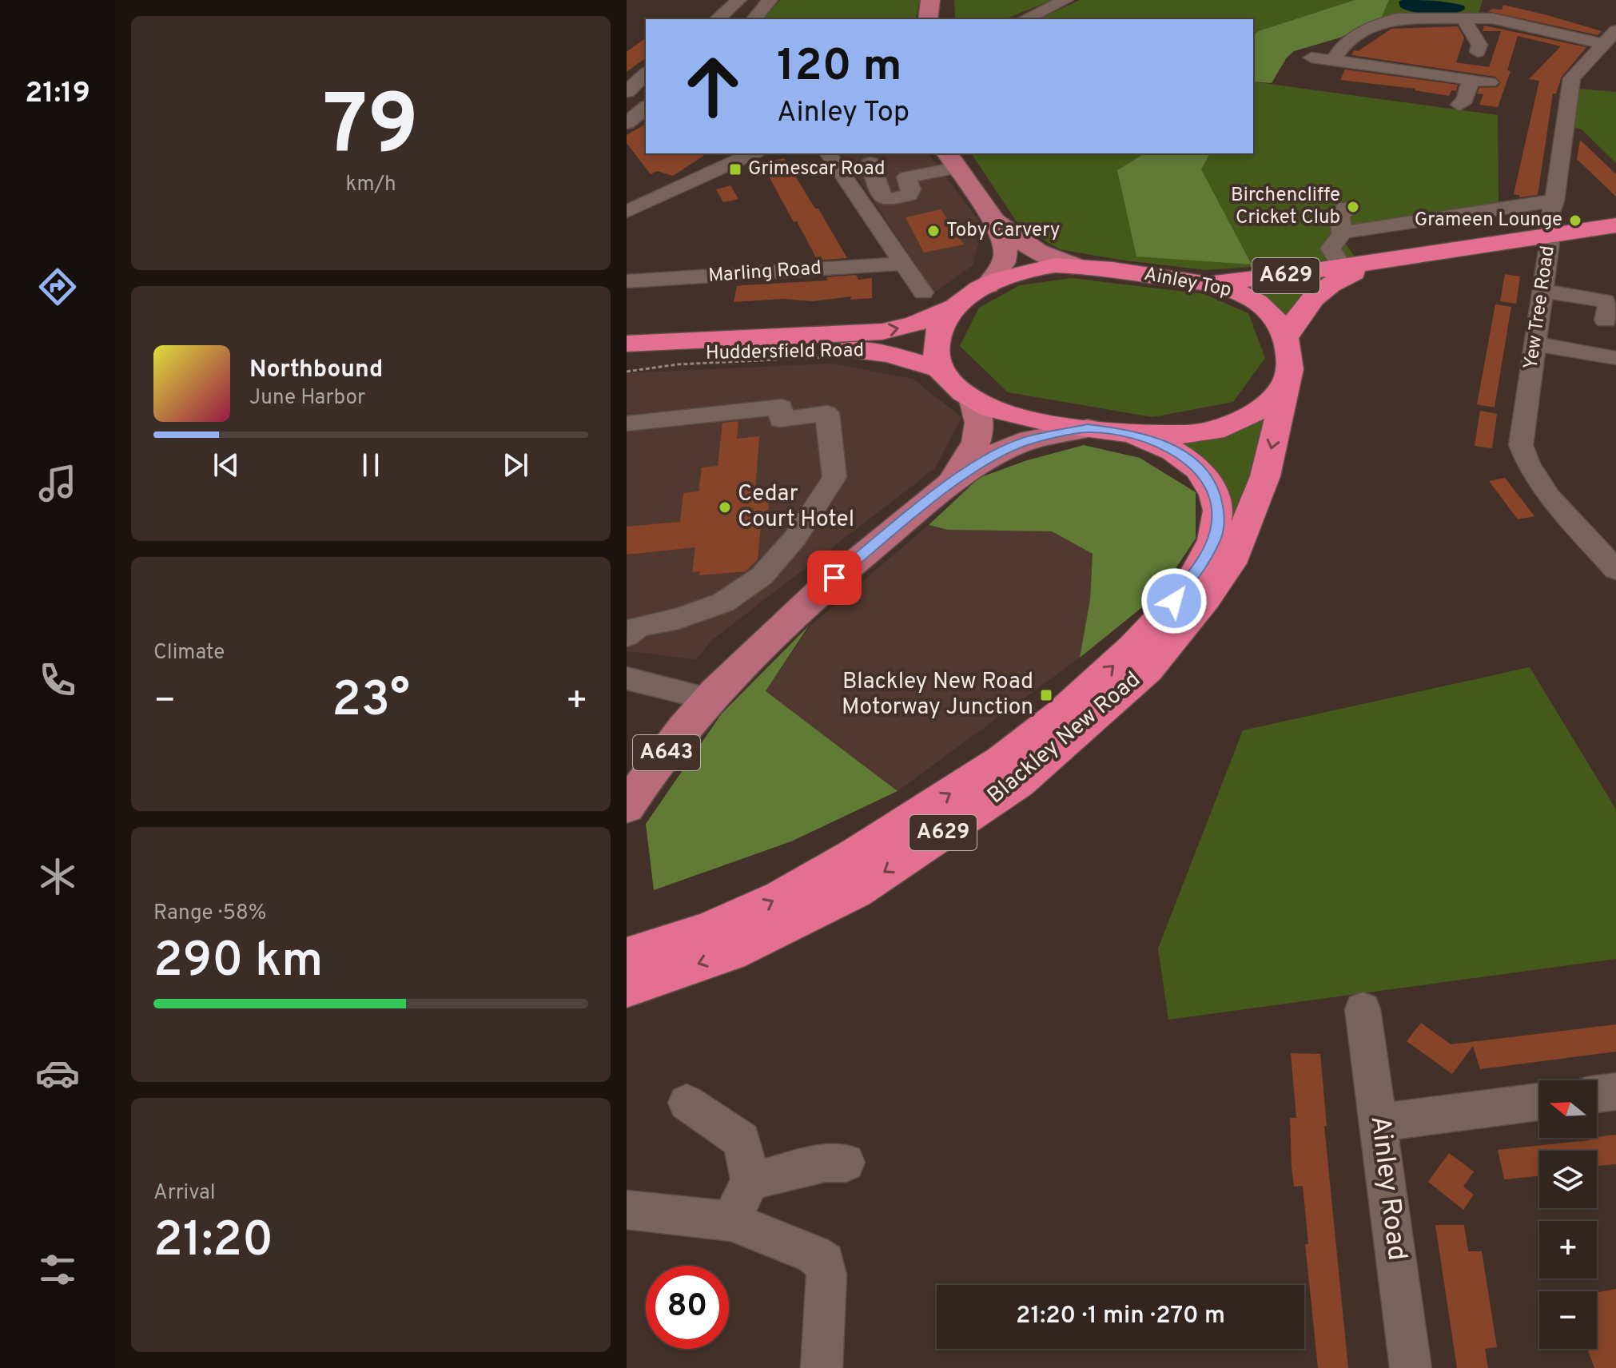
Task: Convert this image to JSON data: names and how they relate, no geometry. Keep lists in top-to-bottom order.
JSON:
{
  "streets": {
    "highway": [
      "A629",
      "Ainley Top",
      "Huddersfield Road",
      "Blackley New Road"
    ],
    "main road": ["A643"],
    "street": ["Marling Road", "Yew Tree Road", "Ainley Road"]
  },
  "crossings": [
    ["A629", "Ainley Top"],
    ["A629", "Yew Tree Road"],
    ["A629", "Huddersfield Road"],
    ["A629", "Blackley New Road"],
    ["A629", "A643"],
    ["Ainley Top", "Huddersfield Road"],
    ["Ainley Top", "Blackley New Road"]
  ],
  "places": {
    "transit": ["Grimescar Road", "Blackley New Road Motorway Junction"],
    "other": [
      "Birchencliffe Cricket Club",
      "Grameen Lounge",
      "Toby Carvery",
      "Cedar Court Hotel"
    ]
  },
  "north": "left",
  "page": {
    "tabs": "21:19",
    "tile": [
      ["79", "km/h"],
      "Climate",
      ["Range · 58%", "290 km"],
      ["Arrival", "21:20"]
    ],
    "turn": ["120 m", "Ainley Top"],
    "song": ["Northbound", "June Harbor"],
    "heat": ["−", "23°", "+"],
    "map_buttons": ["+", "−"],
    "limit": "80",
    "trip": "21:20 · 1 min · 270 m"
  }
}
